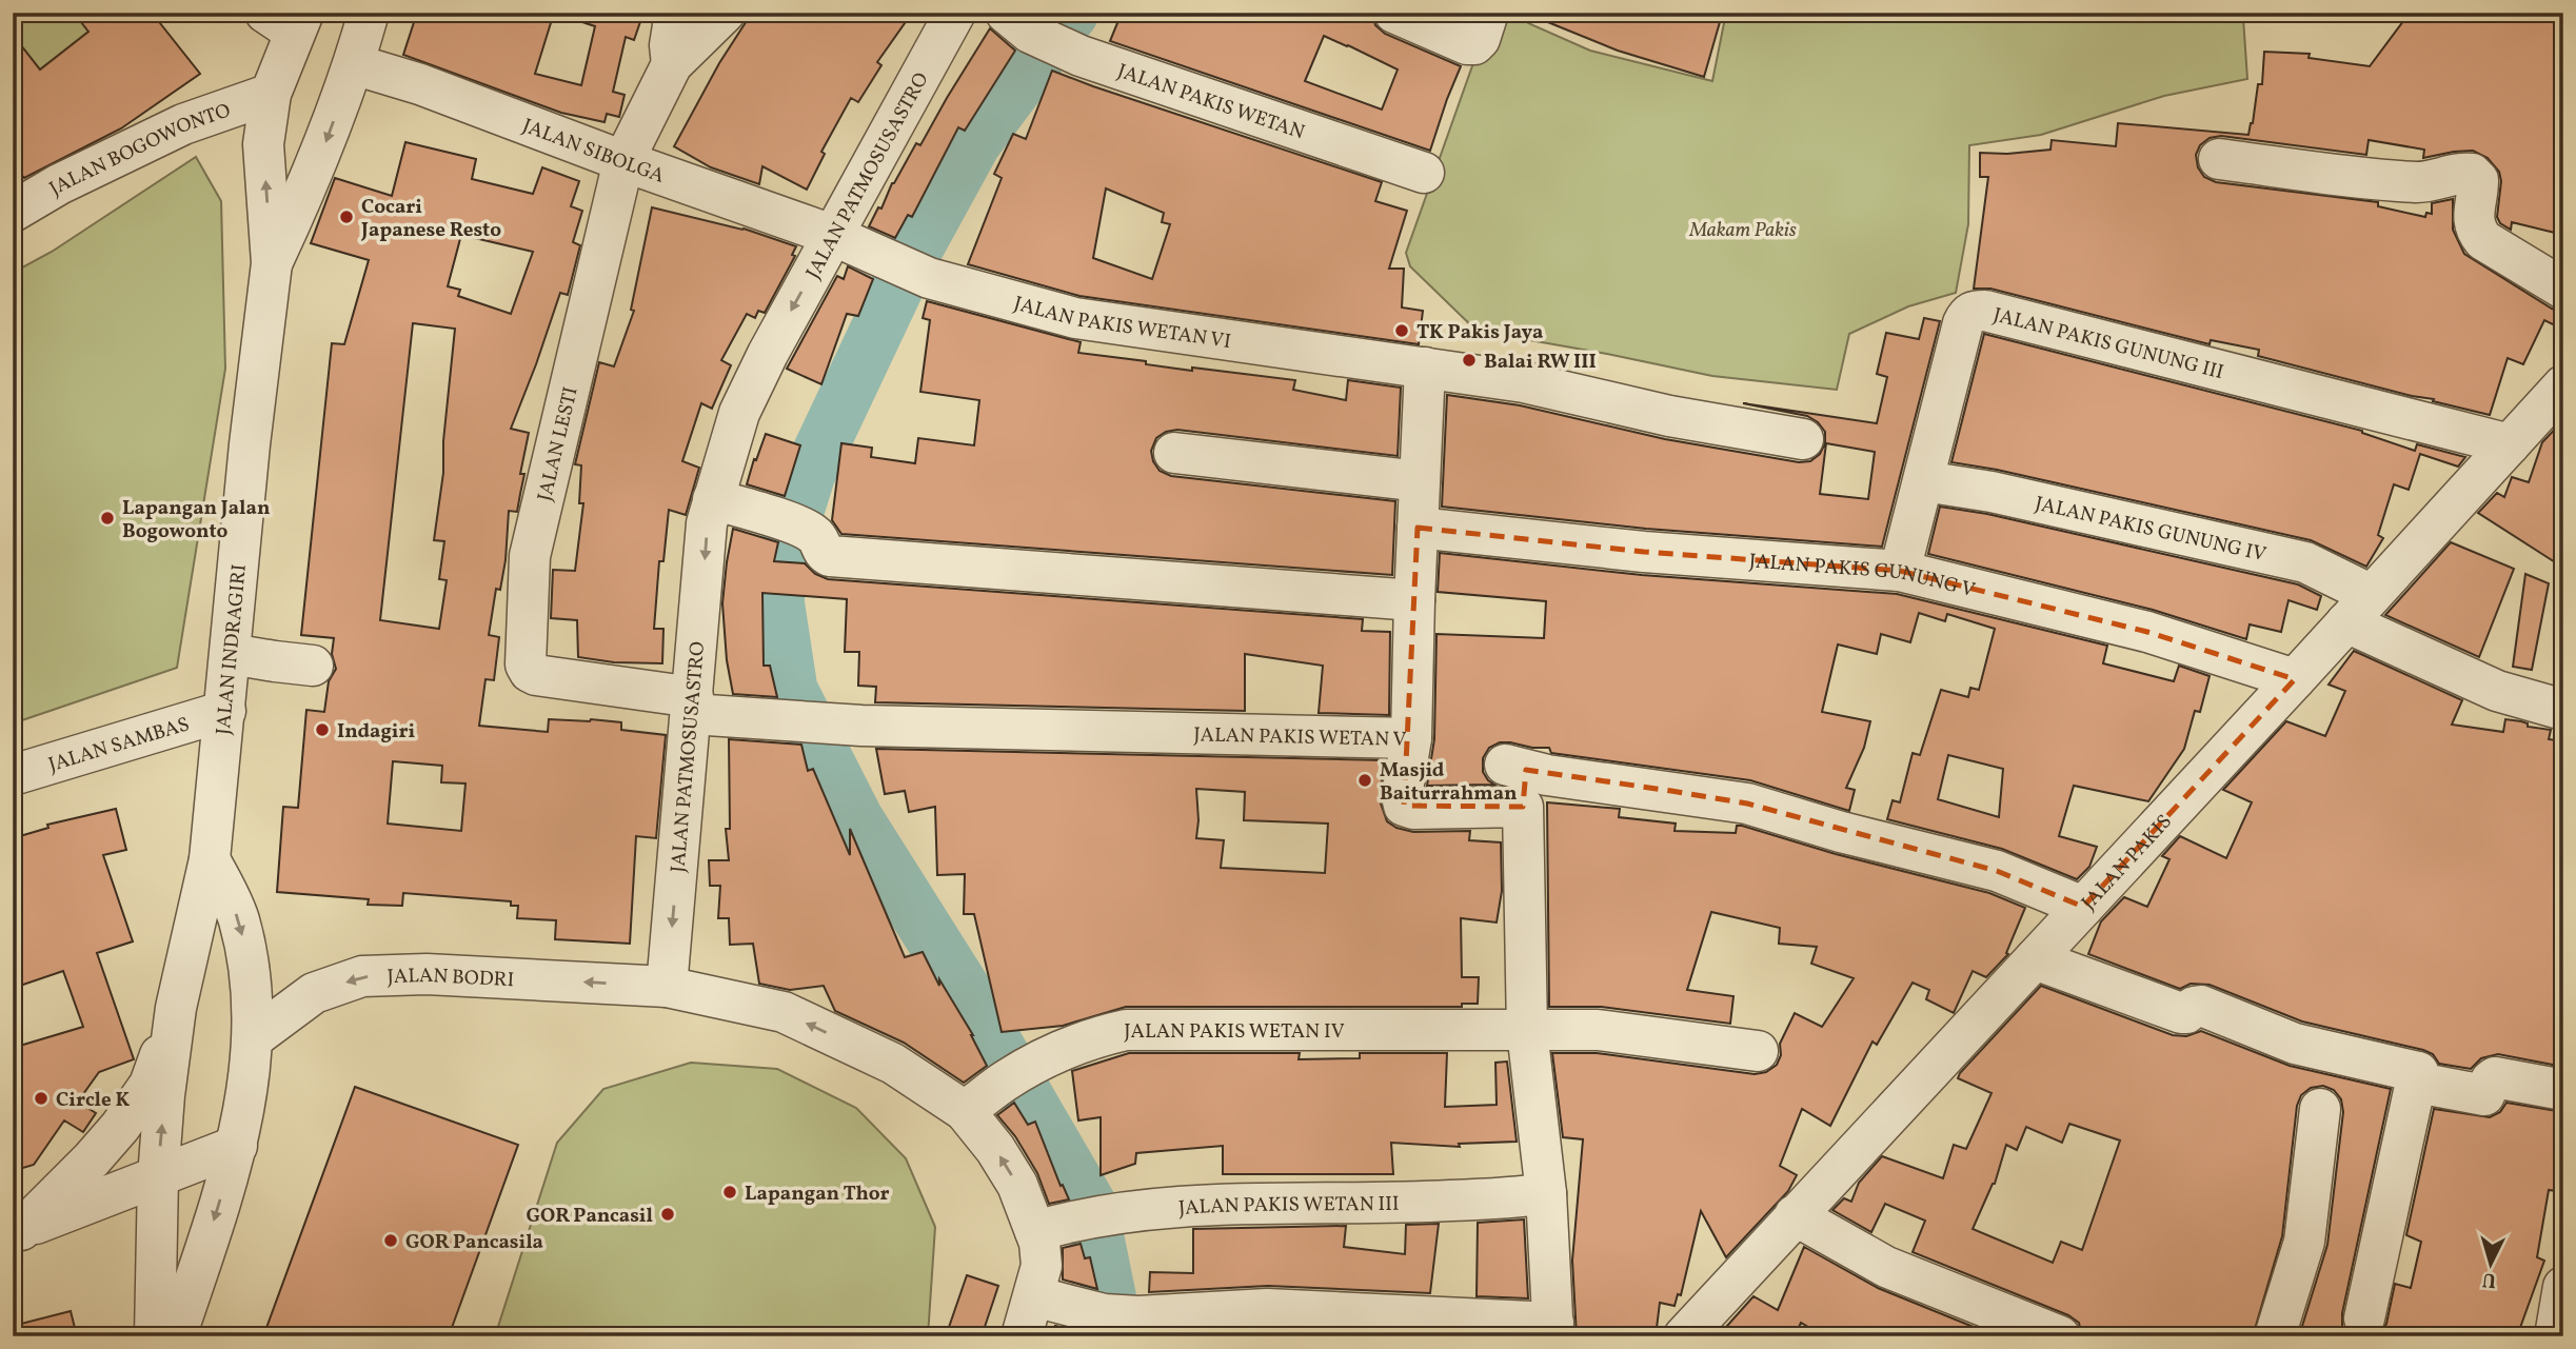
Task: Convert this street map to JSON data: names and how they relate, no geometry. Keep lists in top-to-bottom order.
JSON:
{
  "streets": {
    "street": [
      "JALAN PAKIS WETAN",
      "JALAN SIBOLGA",
      "JALAN BOGOWONTO",
      "JALAN PATMOSUSASTRO",
      "JALAN PAKIS WETAN VI",
      "JALAN PAKIS GUNUNG III",
      "JALAN LESTI",
      "JALAN PAKIS GUNUNG IV",
      "JALAN PAKIS GUNUNG V",
      "JALAN INDRAGIRI",
      "JALAN PAKIS WETAN V",
      "JALAN SAMBAS",
      "JALAN PAKIS",
      "JALAN BODRI",
      "JALAN PAKIS WETAN IV",
      "JALAN PAKIS WETAN III"
    ]
  },
  "crossings": [
    ["JALAN SIBOLGA", "JALAN PATMOSUSASTRO"],
    ["JALAN SIBOLGA", "JALAN PAKIS WETAN VI"],
    ["JALAN SIBOLGA", "JALAN LESTI"],
    ["JALAN SIBOLGA", "JALAN INDRAGIRI"],
    ["JALAN BOGOWONTO", "JALAN INDRAGIRI"],
    ["JALAN PATMOSUSASTRO", "JALAN PAKIS WETAN VI"],
    ["JALAN PATMOSUSASTRO", "JALAN LESTI"],
    ["JALAN PATMOSUSASTRO", "JALAN PAKIS WETAN V"],
    ["JALAN PATMOSUSASTRO", "JALAN BODRI"],
    ["JALAN PAKIS GUNUNG III", "JALAN PAKIS GUNUNG IV"],
    ["JALAN PAKIS GUNUNG III", "JALAN PAKIS GUNUNG V"],
    ["JALAN PAKIS GUNUNG III", "JALAN PAKIS"],
    ["JALAN LESTI", "JALAN PAKIS WETAN V"],
    ["JALAN PAKIS GUNUNG IV", "JALAN PAKIS"],
    ["JALAN PAKIS GUNUNG V", "JALAN PAKIS"],
    ["JALAN INDRAGIRI", "JALAN SAMBAS"]
  ],
  "one_way": ["JALAN PATMOSUSASTRO", "JALAN BODRI"],
  "parks": ["Makam Pakis"],
  "places": [
    "Cocari Japanese Resto",
    "TK Pakis Jaya",
    "Balai RW III",
    "Lapangan Jalan Bogowonto",
    "Indagiri",
    "Masjid Baiturrahman",
    "Circle K",
    "Lapangan Thor",
    "GOR Pancasil",
    "GOR Pancasila"
  ],
  "north": "bottom"
}
